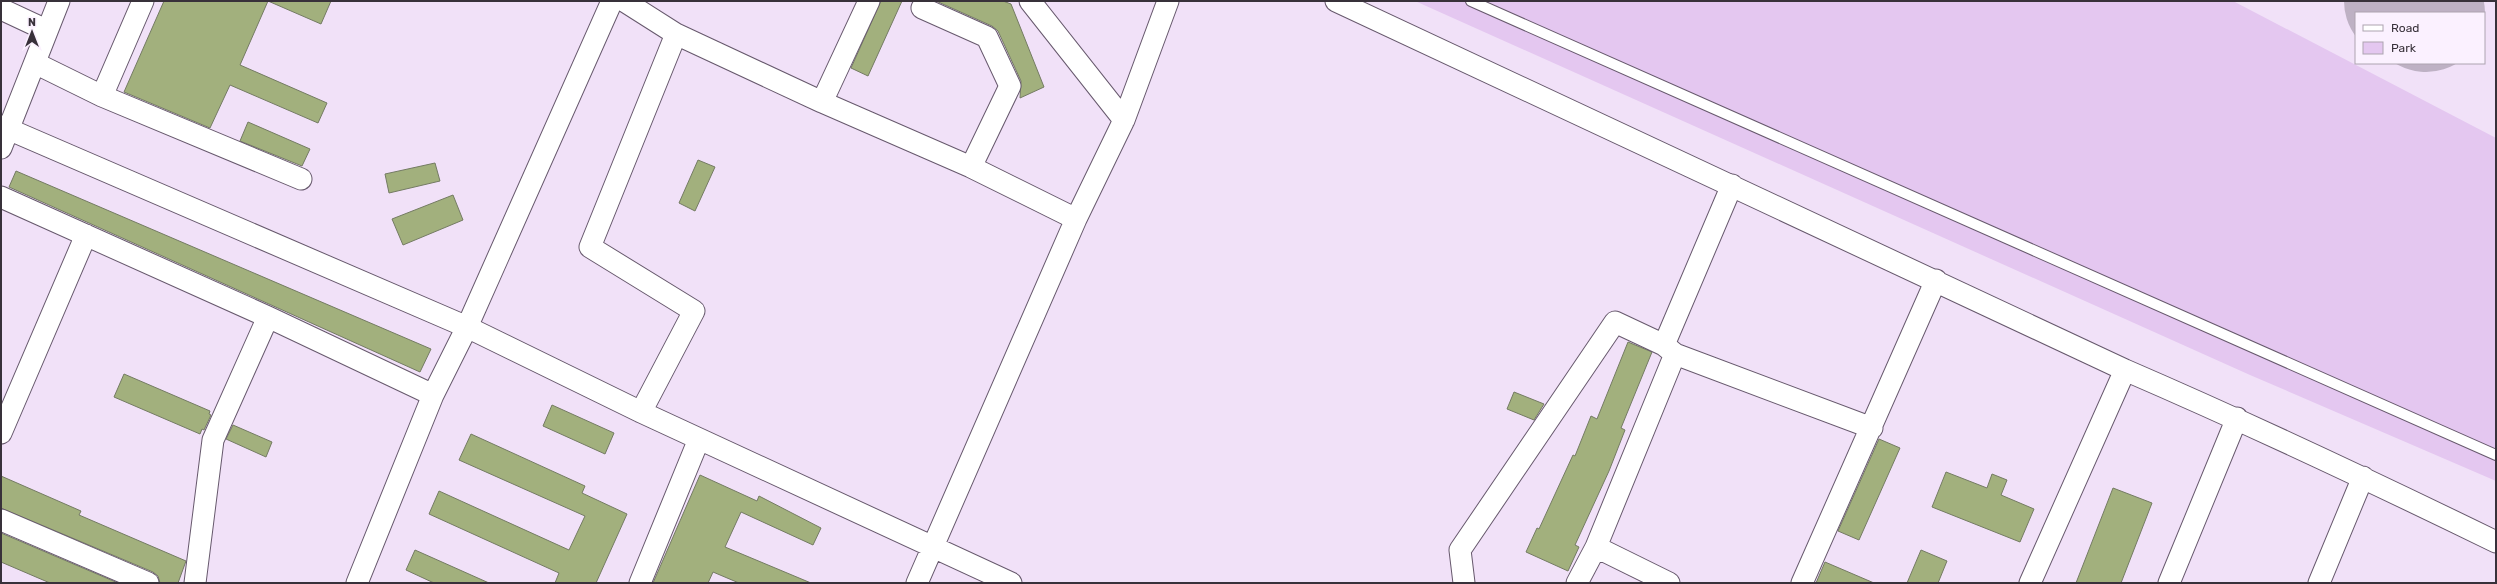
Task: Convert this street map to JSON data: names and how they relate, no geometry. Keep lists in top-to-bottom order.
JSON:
{
  "legend": ["Road", "Park"],
  "north": "top"
}
